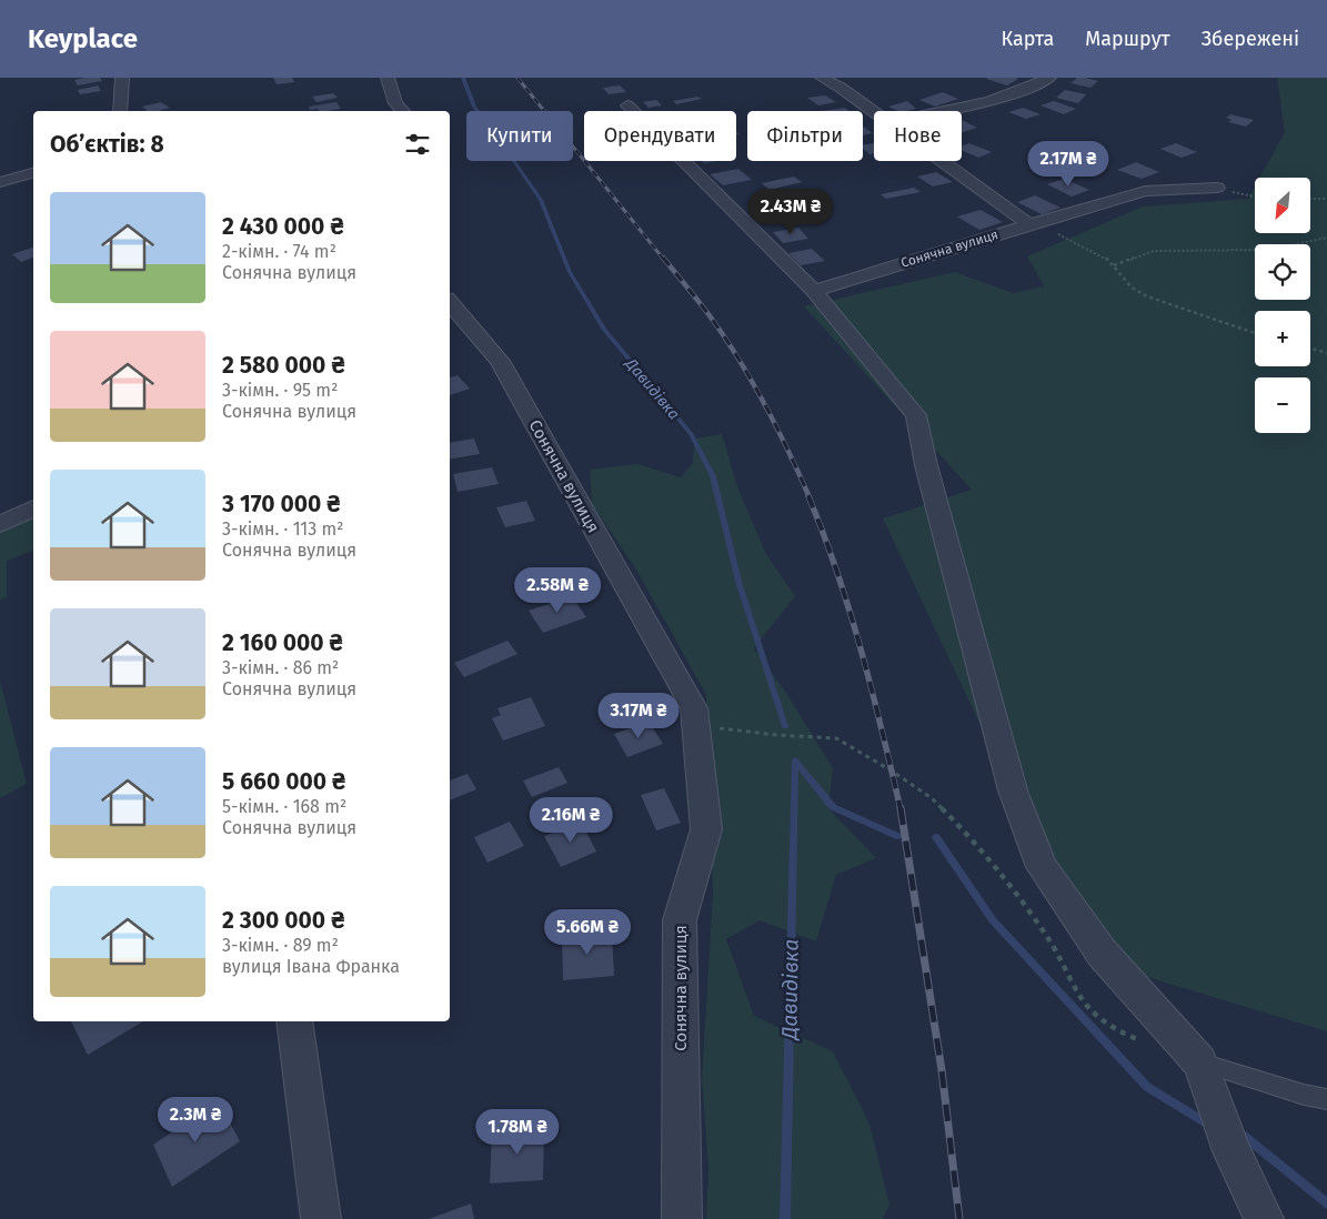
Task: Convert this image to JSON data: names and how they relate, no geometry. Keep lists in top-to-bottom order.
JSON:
{
  "streets": {
    "street": ["Сонячна вулиця"]
  },
  "water": ["Давидівка"],
  "north": "bottom left",
  "page": {
    "header": "Keyplace",
    "nav": ["Карта", "Маршрут", "Збережені"],
    "chip": [
      "Купити",
      "Орендувати",
      "Фільтри",
      "Нове"
    ],
    "heading": "Об’єктів: 8",
    "price": [
      "2.17M ₴",
      "2.43M ₴",
      "2.58M ₴",
      "3.17M ₴",
      "2.16M ₴",
      "5.66M ₴",
      "2.3M ₴",
      "1.78M ₴"
    ],
    "map_buttons": ["+", "−"],
    "list": [
      {
        "name": "2 430 000 ₴",
        "note": "2-кімн. · 74 m² · Сонячна вулиця"
      },
      {
        "name": "2 580 000 ₴",
        "note": "3-кімн. · 95 m² · Сонячна вулиця"
      },
      {
        "name": "3 170 000 ₴",
        "note": "3-кімн. · 113 m² · Сонячна вулиця"
      },
      {
        "name": "2 160 000 ₴",
        "note": "3-кімн. · 86 m² · Сонячна вулиця"
      },
      {
        "name": "5 660 000 ₴",
        "note": "5-кімн. · 168 m² · Сонячна вулиця"
      },
      {
        "name": "2 300 000 ₴",
        "note": "3-кімн. · 89 m² · вулиця Івана Франка"
      }
    ]
  }
}
